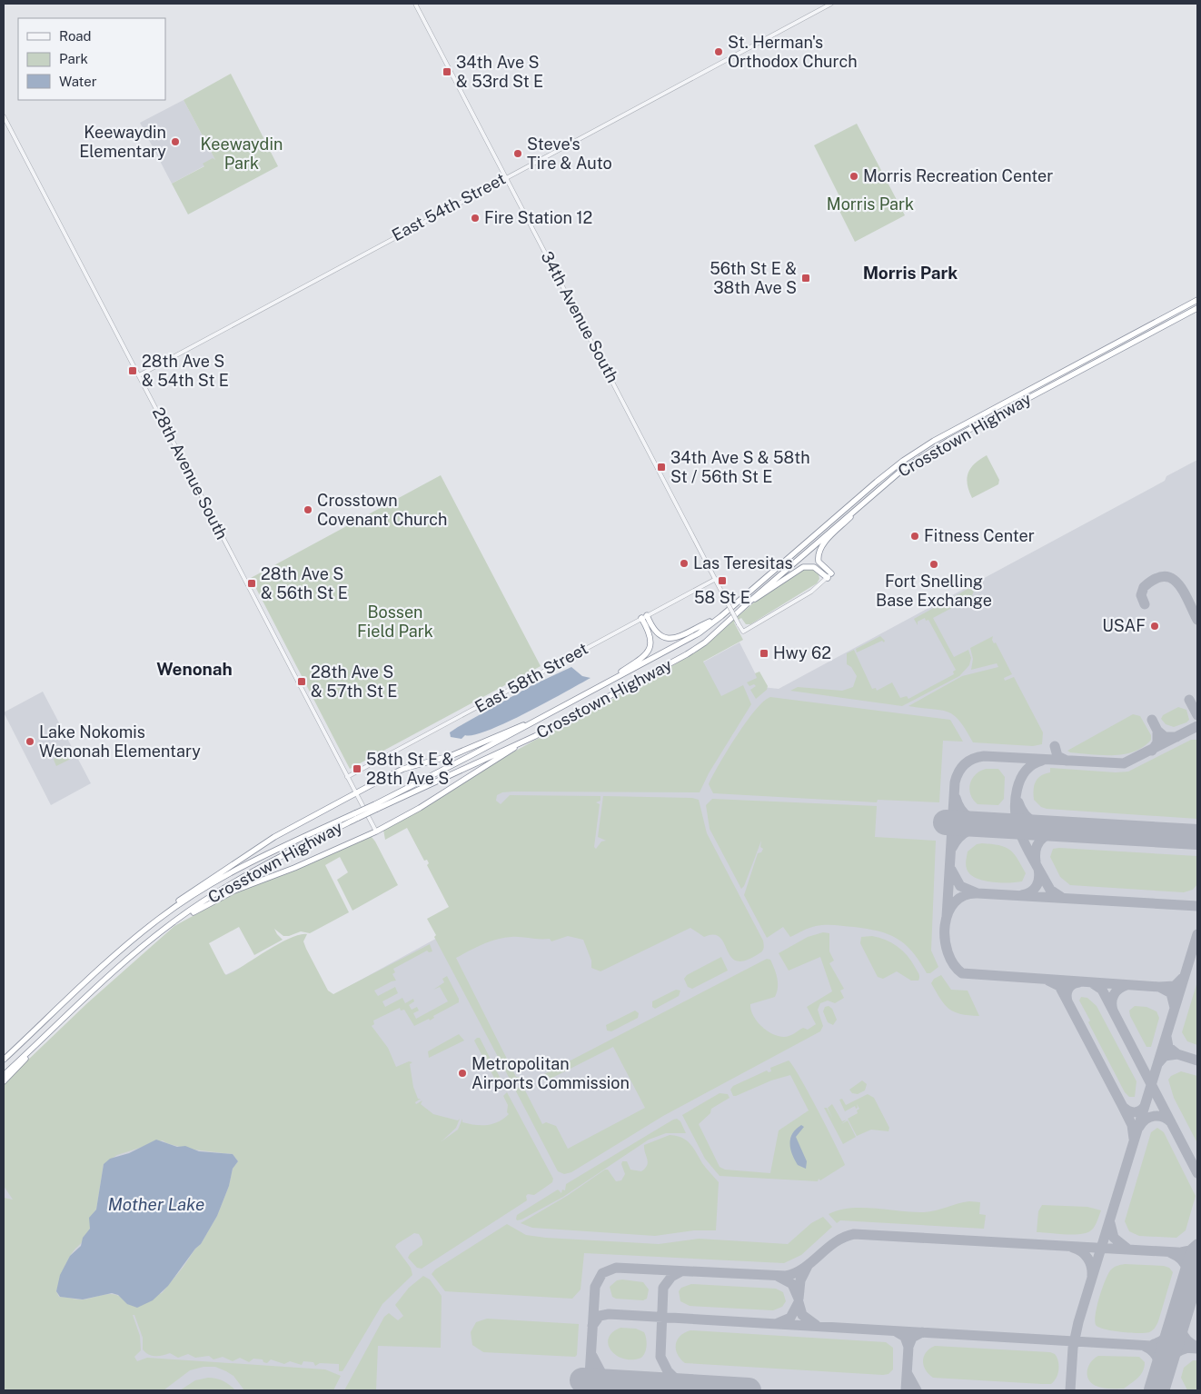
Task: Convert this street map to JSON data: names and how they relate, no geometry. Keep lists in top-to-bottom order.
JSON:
{
  "streets": {
    "highway": ["Crosstown Highway"],
    "street": [
      "East 54th Street",
      "34th Avenue South",
      "28th Avenue South",
      "East 58th Street"
    ]
  },
  "crossings": [
    ["East 54th Street", "34th Avenue South"],
    ["East 54th Street", "28th Avenue South"],
    ["34th Avenue South", "East 58th Street"],
    ["28th Avenue South", "East 58th Street"]
  ],
  "districts": ["Morris Park", "Wenonah"],
  "water": ["Mother Lake"],
  "parks": ["Keewaydin Park", "Morris Park", "Bossen Field Park"],
  "places": {
    "other": [
      "St. Herman's Orthodox Church",
      "Keewaydin Elementary",
      "Steve's Tire & Auto",
      "Morris Recreation Center",
      "Fire Station 12",
      "Crosstown Covenant Church",
      "Fitness Center",
      "Las Teresitas",
      "Fort Snelling Base Exchange",
      "USAF",
      "Lake Nokomis Wenonah Elementary",
      "Metropolitan Airports Commission"
    ],
    "transit": [
      "34th Ave S & 53rd St E",
      "56th St E & 38th Ave S",
      "28th Ave S & 54th St E",
      "34th Ave S & 58th St / 56th St E",
      "58 St E",
      "28th Ave S & 56th St E",
      "Hwy 62",
      "28th Ave S & 57th St E",
      "58th St E & 28th Ave S"
    ]
  },
  "legend": ["Road", "Park", "Water"]
}
